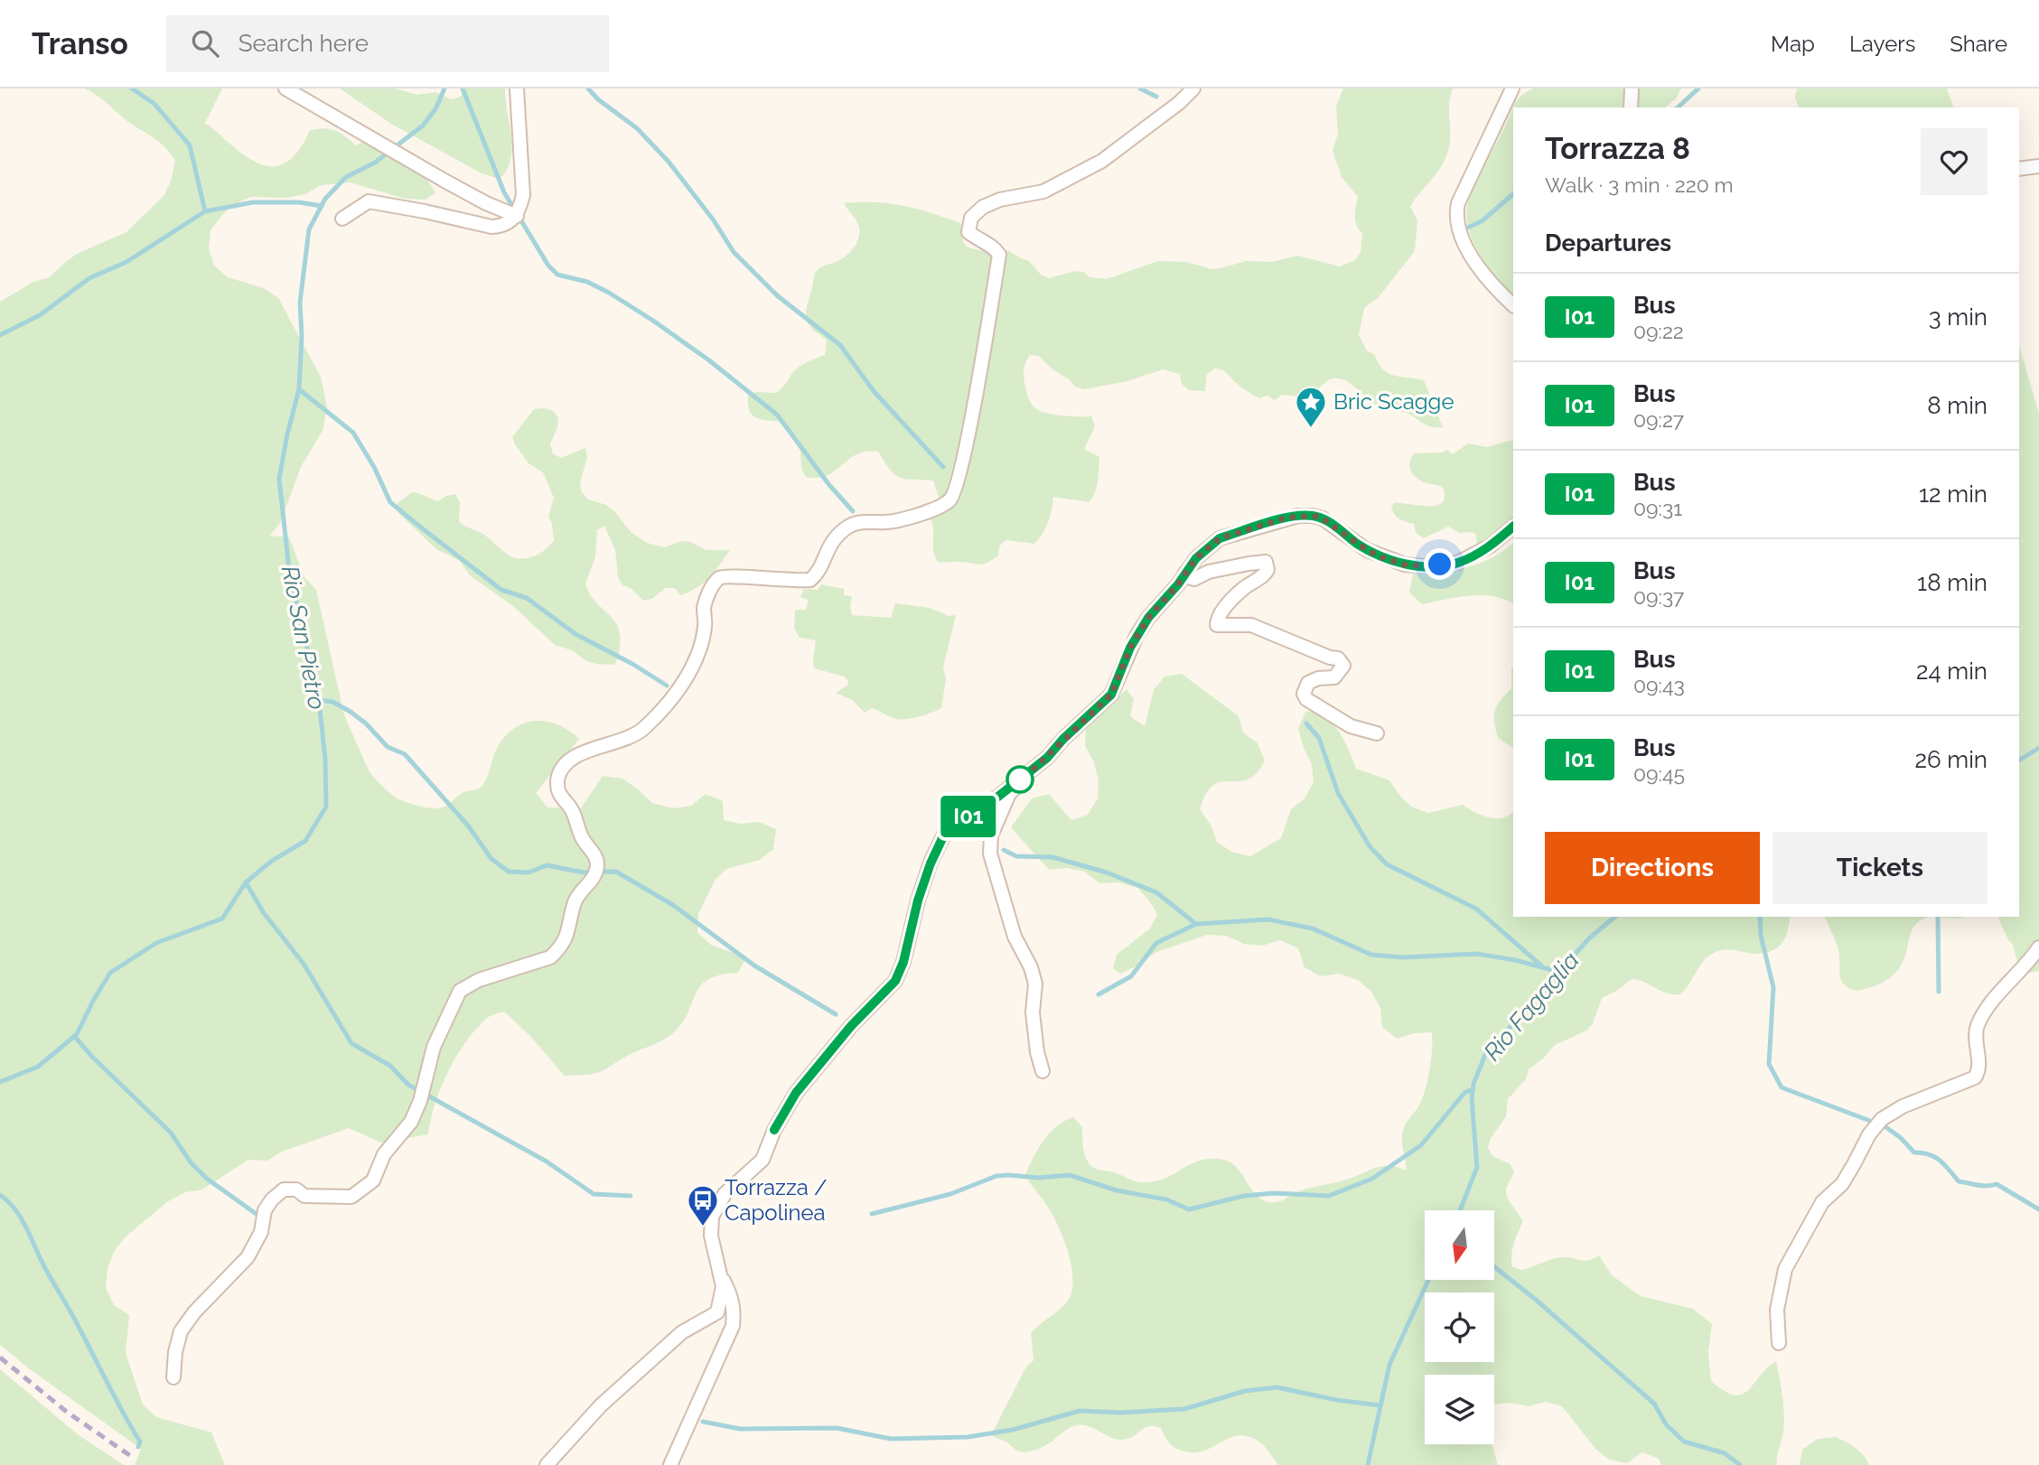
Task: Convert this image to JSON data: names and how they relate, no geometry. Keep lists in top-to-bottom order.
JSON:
{
  "water": ["Rio San Pietro", "Rio Fagaglia"],
  "places": {
    "place": ["Bric Scagge"],
    "bus stop": ["Torrazza / Capolinea"]
  },
  "lines": ["bus line I01"],
  "north": "bottom",
  "page": {
    "header": "Transo",
    "search": "Search here",
    "nav": ["Map", "Layers", "Share"],
    "on_map": "I01",
    "heading": [
      ["Torrazza 8", "Walk · 3 min · 220 m"],
      "Departures"
    ],
    "list": [
      {
        "mark": "I01",
        "name": "Bus",
        "note": "09:22",
        "value": "3 min"
      },
      {
        "mark": "I01",
        "name": "Bus",
        "note": "09:27",
        "value": "8 min"
      },
      {
        "mark": "I01",
        "name": "Bus",
        "note": "09:31",
        "value": "12 min"
      },
      {
        "mark": "I01",
        "name": "Bus",
        "note": "09:37",
        "value": "18 min"
      },
      {
        "mark": "I01",
        "name": "Bus",
        "note": "09:43",
        "value": "24 min"
      },
      {
        "mark": "I01",
        "name": "Bus",
        "note": "09:45",
        "value": "26 min"
      }
    ],
    "buttons": ["Directions", "Tickets"]
  }
}
